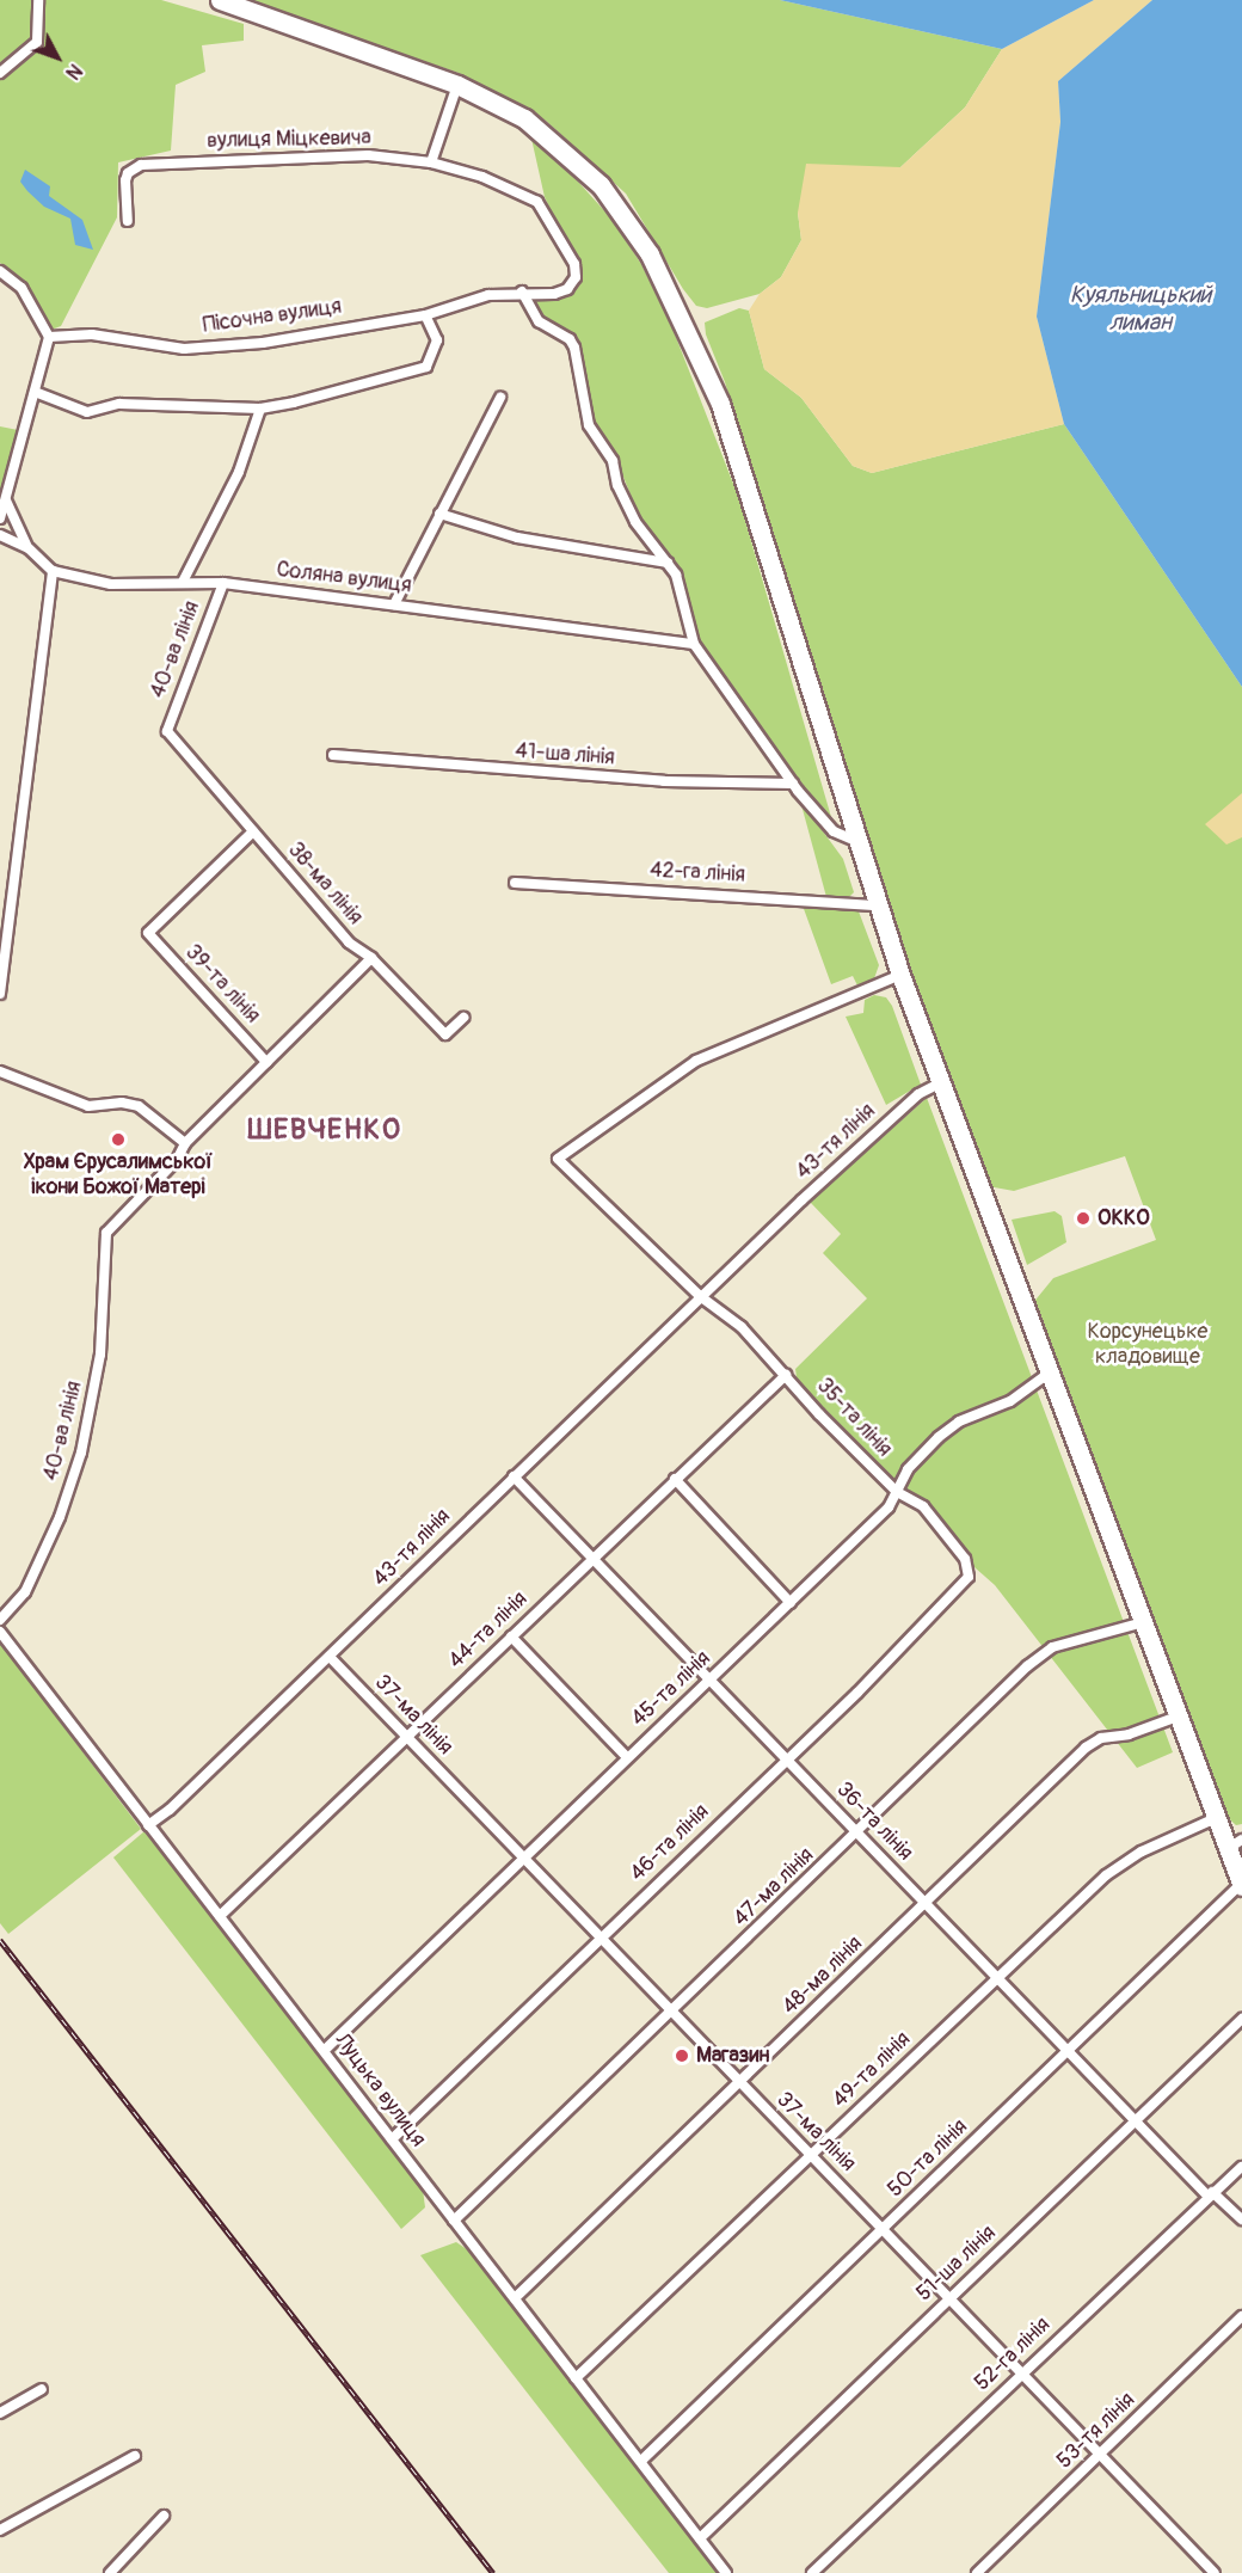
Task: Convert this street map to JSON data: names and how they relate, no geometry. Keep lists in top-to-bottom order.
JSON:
{
  "streets": {
    "street": [
      "вулиця Міцкевича",
      "Пісочна вулиця",
      "Соляна вулиця",
      "40-ва лінія",
      "41-ша лінія",
      "42-га лінія",
      "38-ма лінія",
      "39-та лінія",
      "43-тя лінія",
      "35-та лінія",
      "44-та лінія",
      "45-та лінія",
      "37-ма лінія",
      "36-та лінія",
      "46-та лінія",
      "47-ма лінія",
      "48-ма лінія",
      "49-та лінія",
      "Луцька вулиця",
      "50-та лінія",
      "51-ша лінія",
      "52-га лінія",
      "53-тя лінія"
    ]
  },
  "crossings": [
    ["вулиця Міцкевича", "Пісочна вулиця"],
    ["Соляна вулиця", "40-ва лінія"],
    ["40-ва лінія", "38-ма лінія"],
    ["38-ма лінія", "39-та лінія"],
    ["43-тя лінія", "35-та лінія"],
    ["43-тя лінія", "37-ма лінія"],
    ["43-тя лінія", "36-та лінія"],
    ["43-тя лінія", "Луцька вулиця"],
    ["35-та лінія", "44-та лінія"],
    ["35-та лінія", "45-та лінія"],
    ["35-та лінія", "46-та лінія"],
    ["44-та лінія", "37-ма лінія"],
    ["44-та лінія", "36-та лінія"],
    ["44-та лінія", "Луцька вулиця"],
    ["45-та лінія", "37-ма лінія"],
    ["45-та лінія", "36-та лінія"],
    ["45-та лінія", "Луцька вулиця"],
    ["37-ма лінія", "46-та лінія"],
    ["37-ма лінія", "47-ма лінія"],
    ["37-ма лінія", "48-ма лінія"],
    ["37-ма лінія", "49-та лінія"],
    ["37-ма лінія", "50-та лінія"],
    ["37-ма лінія", "51-ша лінія"],
    ["37-ма лінія", "52-га лінія"],
    ["37-ма лінія", "53-тя лінія"],
    ["36-та лінія", "46-та лінія"],
    ["36-та лінія", "47-ма лінія"],
    ["36-та лінія", "48-ма лінія"],
    ["36-та лінія", "49-та лінія"],
    ["36-та лінія", "50-та лінія"],
    ["36-та лінія", "51-ша лінія"],
    ["36-та лінія", "52-га лінія"],
    ["46-та лінія", "Луцька вулиця"],
    ["47-ма лінія", "Луцька вулиця"],
    ["48-ма лінія", "Луцька вулиця"],
    ["49-та лінія", "Луцька вулиця"],
    ["Луцька вулиця", "50-та лінія"],
    ["Луцька вулиця", "51-ша лінія"]
  ],
  "districts": ["ШЕВЧЕНКО"],
  "water": ["Куяльницький лиман"],
  "parks": ["Корсунецьке кладовище"],
  "places": ["Храм Єрусалимської ікони Божої Матері", "ОККО", "Магазин"],
  "north": "bottom right"
}
